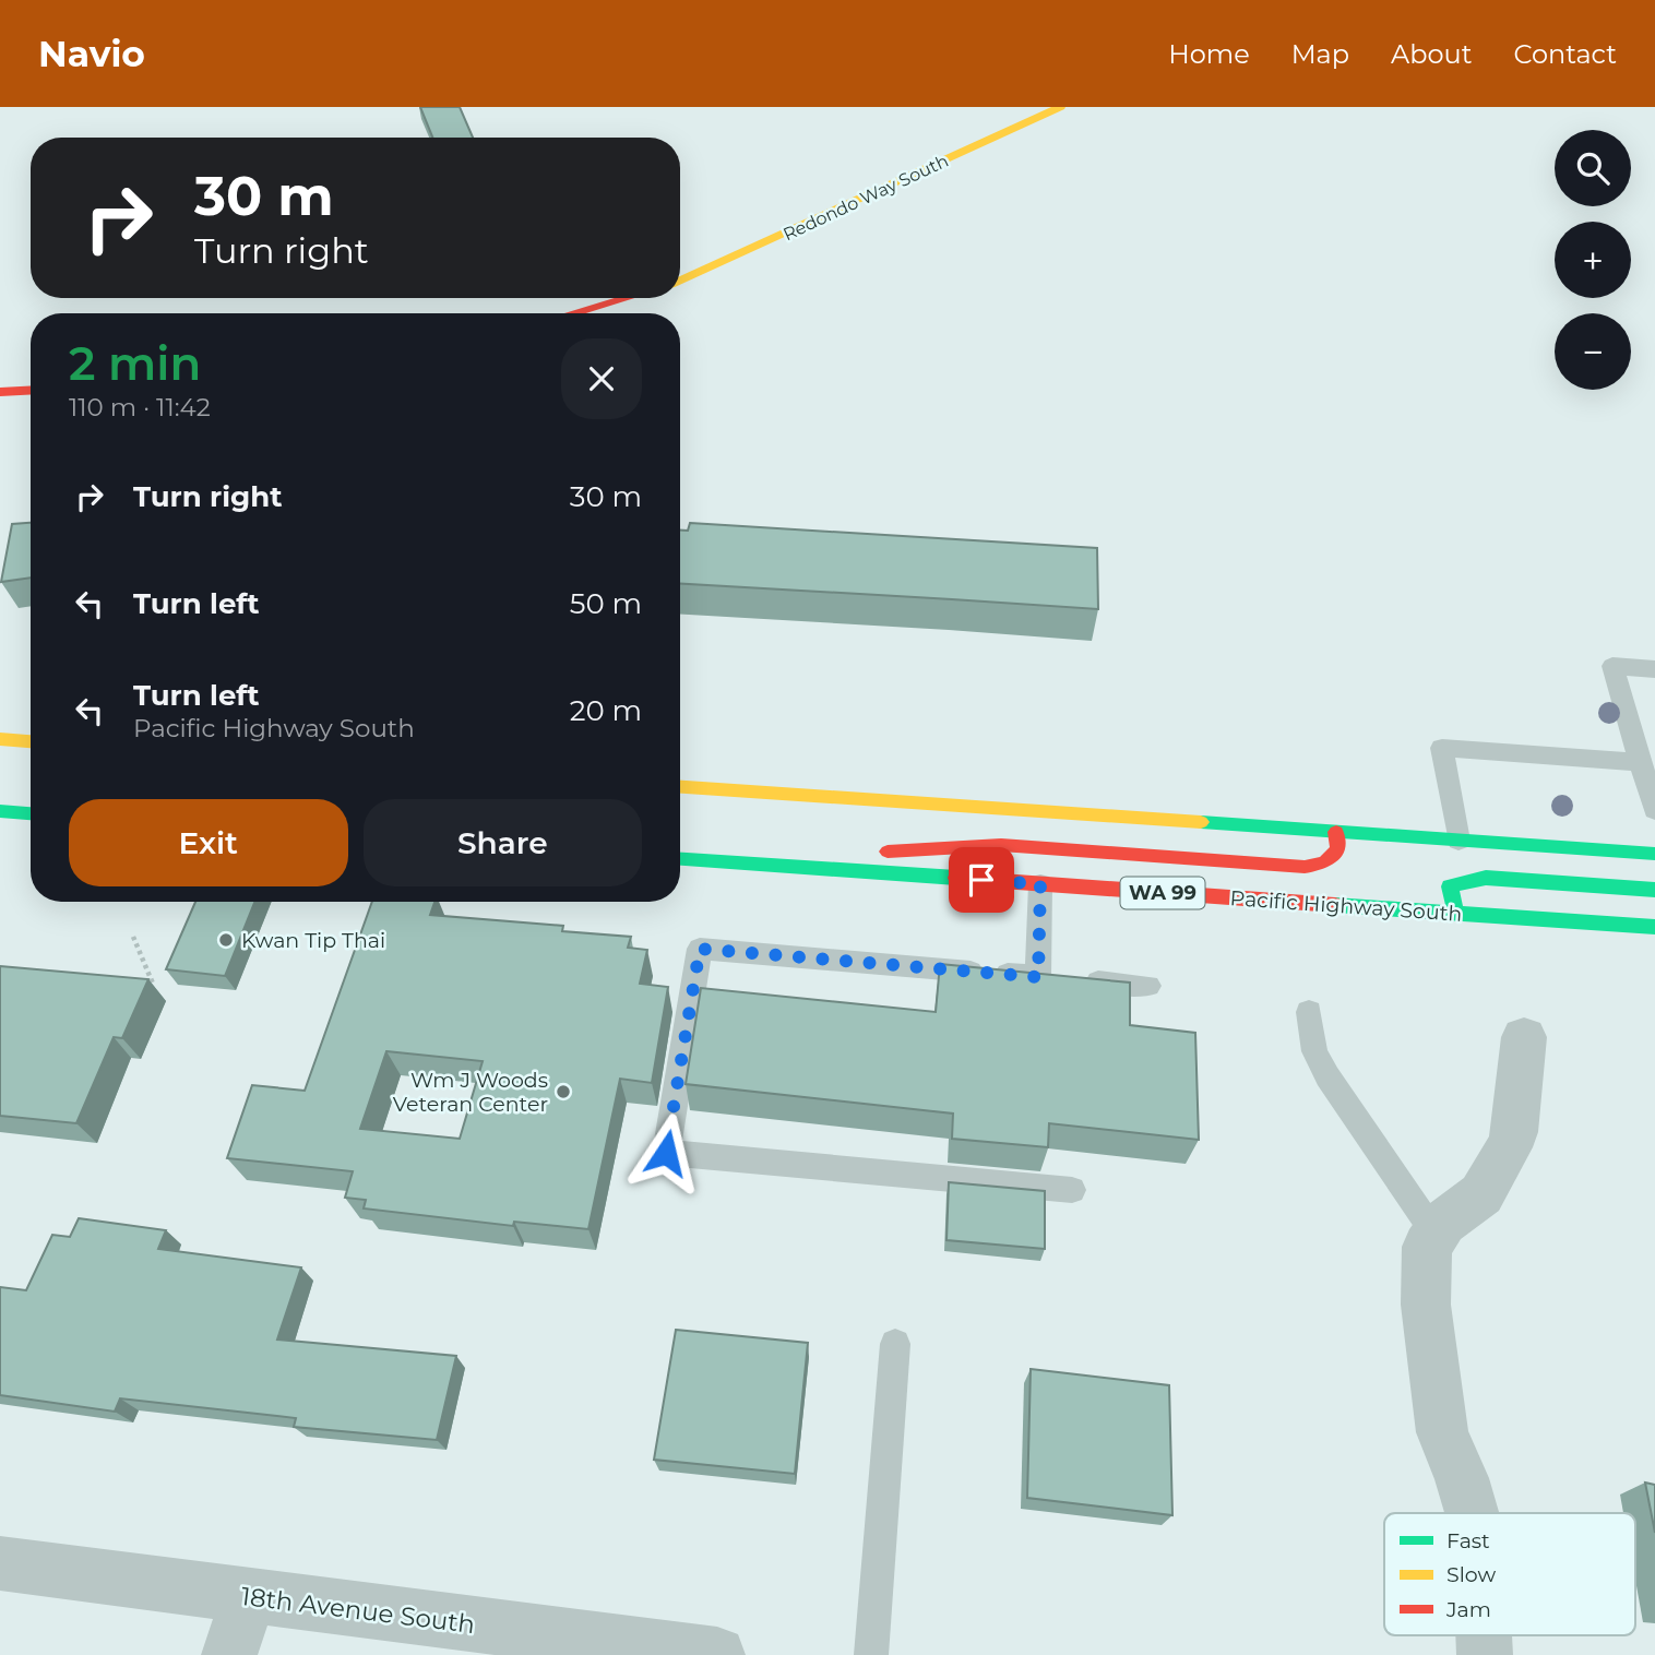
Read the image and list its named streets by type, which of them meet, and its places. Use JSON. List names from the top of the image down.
{
  "streets": {
    "main road": ["Redondo Way South", "WA 99", "Pacific Highway South"],
    "street": ["18th Avenue South"]
  },
  "places": ["Kwan Tip Thai", "Wm J Woods Veteran Center"],
  "legend": ["Fast", "Slow", "Jam"],
  "page": {
    "header": "Navio",
    "nav": [
      "Home",
      "Map",
      "About",
      "Contact"
    ],
    "map_buttons": ["+", "−"],
    "turn": ["30 m", "Turn right"],
    "heading": ["2 min", "110 m · 11:42"],
    "list": [
      {
        "name": "Turn right",
        "value": "30 m"
      },
      {
        "name": "Turn left",
        "value": "50 m"
      },
      {
        "name": "Turn left",
        "note": "Pacific Highway South",
        "value": "20 m"
      }
    ],
    "buttons": ["Exit", "Share"]
  }
}
